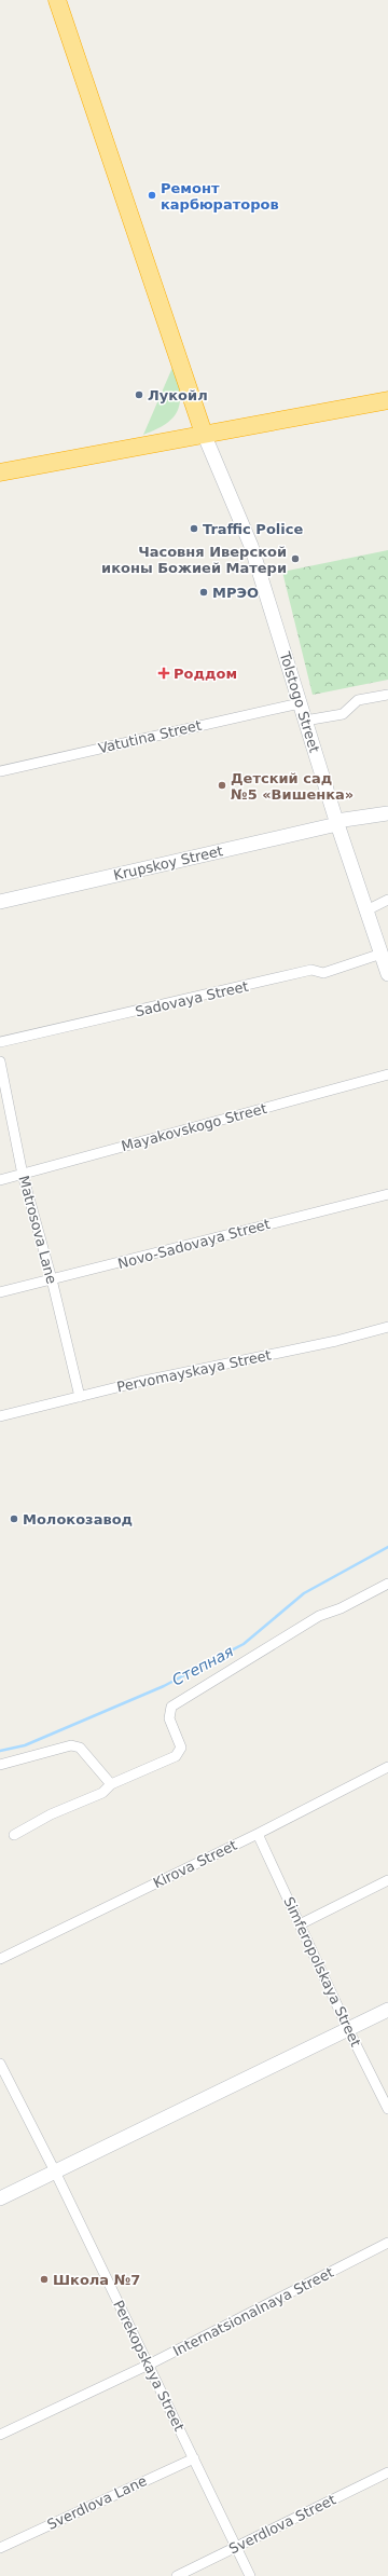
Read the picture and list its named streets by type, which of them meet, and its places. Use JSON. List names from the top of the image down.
{
  "streets": {
    "main road": ["Tolstogo Street", "Krupskoy Street"],
    "street": [
      "Vatutina Street",
      "Sadovaya Street",
      "Mayakovskogo Street",
      "Matrosova Lane",
      "Novo-Sadovaya Street",
      "Pervomayskaya Street",
      "Kirova Street",
      "Simferopolskaya Street",
      "Internatsionalnaya Street",
      "Perekopskaya Street",
      "Sverdlova Lane",
      "Sverdlova Street"
    ]
  },
  "crossings": [
    ["Tolstogo Street", "Vatutina Street"],
    ["Tolstogo Street", "Krupskoy Street"],
    ["Tolstogo Street", "Sadovaya Street"],
    ["Mayakovskogo Street", "Matrosova Lane"],
    ["Matrosova Lane", "Novo-Sadovaya Street"],
    ["Matrosova Lane", "Pervomayskaya Street"],
    ["Kirova Street", "Simferopolskaya Street"],
    ["Internatsionalnaya Street", "Perekopskaya Street"],
    ["Perekopskaya Street", "Sverdlova Lane"],
    ["Perekopskaya Street", "Sverdlova Street"]
  ],
  "water": ["Степная"],
  "places": {
    "other": [
      "Ремонт карбюраторов",
      "Лукойл",
      "Traffic Police",
      "Часовня Иверской иконы Божией Матери",
      "МРЭО",
      "Детский сад №5 «Вишенка»",
      "Молокозавод",
      "Школа №7"
    ],
    "health": ["Роддом"]
  }
}
